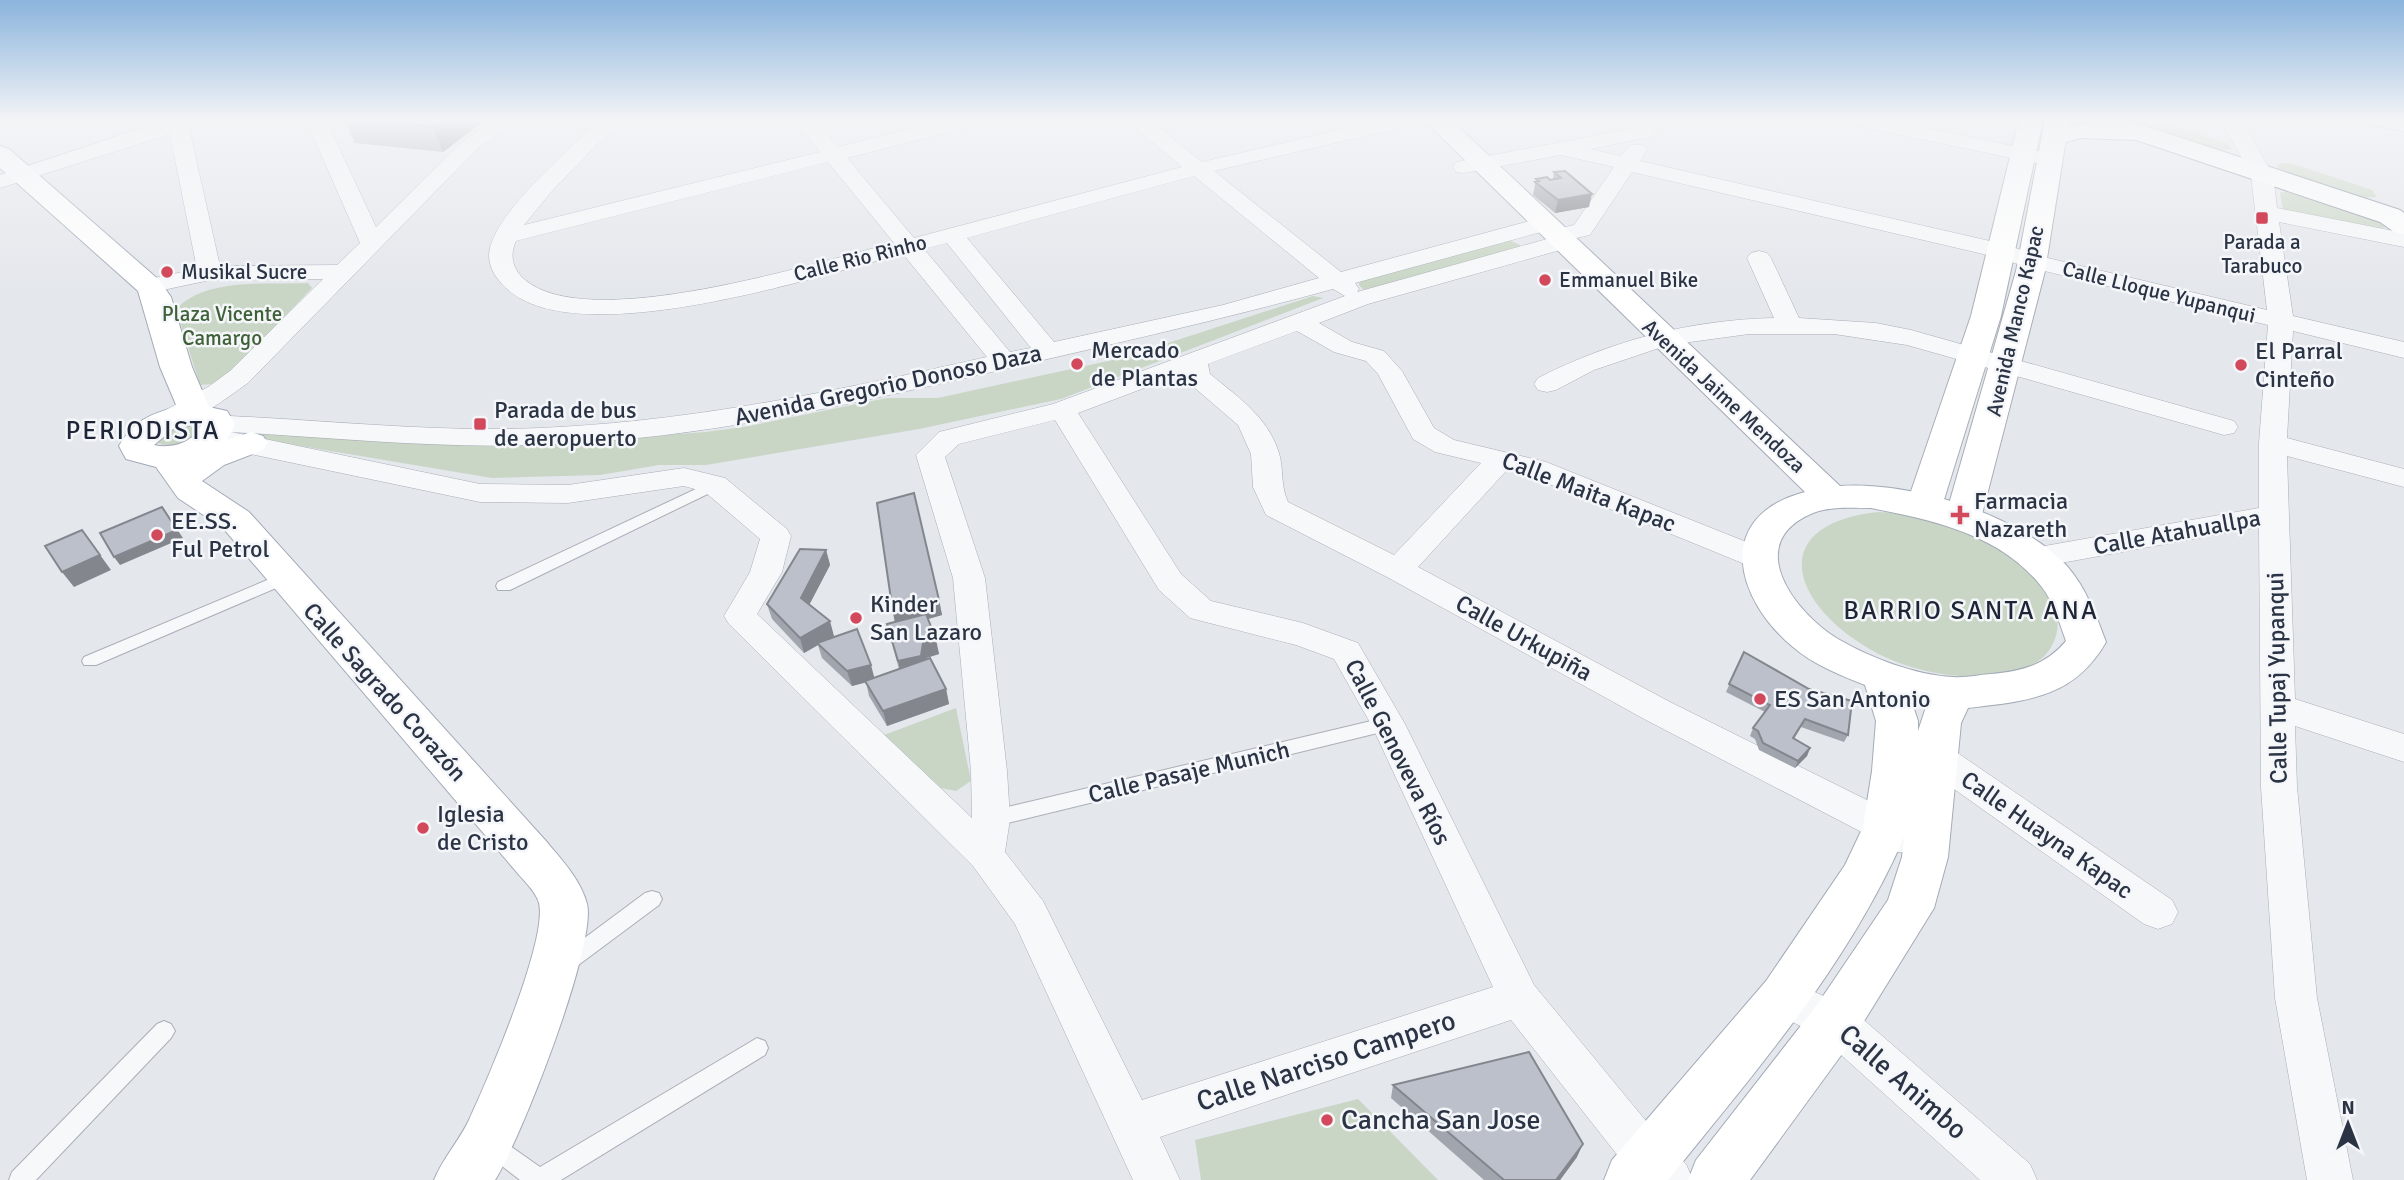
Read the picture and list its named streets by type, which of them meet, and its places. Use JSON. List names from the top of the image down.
{
  "streets": {
    "main road": ["Avenida Manco Kapac", "Avenida Jaime Mendoza", "Calle Sagrado Corazón"],
    "street": [
      "Calle Rio Rinho",
      "Calle Lloque Yupanqui",
      "Avenida Gregorio Donoso Daza",
      "Calle Maita Kapac",
      "Calle Atahuallpa",
      "Calle Urkupiña",
      "Calle Tupaj Yupanqui",
      "Calle Genoveva Ríos",
      "Calle Huayna Kapac",
      "Calle Narciso Campero",
      "Calle Animbo"
    ],
    "lane": ["Calle Pasaje Munich"]
  },
  "crossings": [
    ["Calle Lloque Yupanqui", "Avenida Manco Kapac"],
    ["Calle Lloque Yupanqui", "Calle Tupaj Yupanqui"],
    ["Avenida Gregorio Donoso Daza", "Avenida Jaime Mendoza"],
    ["Avenida Gregorio Donoso Daza", "Calle Sagrado Corazón"],
    ["Calle Atahuallpa", "Calle Tupaj Yupanqui"],
    ["Calle Genoveva Ríos", "Calle Pasaje Munich"],
    ["Calle Genoveva Ríos", "Calle Narciso Campero"]
  ],
  "districts": ["PERIODISTA", "BARRIO SANTA ANA"],
  "parks": ["Plaza Vicente Camargo"],
  "places": {
    "transit": ["Parada a Tarabuco", "Parada de bus de aeropuerto"],
    "other": [
      "Musikal Sucre",
      "Emmanuel Bike",
      "Mercado de Plantas",
      "El Parral Cinteño",
      "EE.SS. Ful Petrol",
      "Kinder San Lazaro",
      "ES San Antonio",
      "Iglesia de Cristo",
      "Cancha San Jose"
    ],
    "health": ["Farmacia Nazareth"]
  },
  "north": "top"
}
